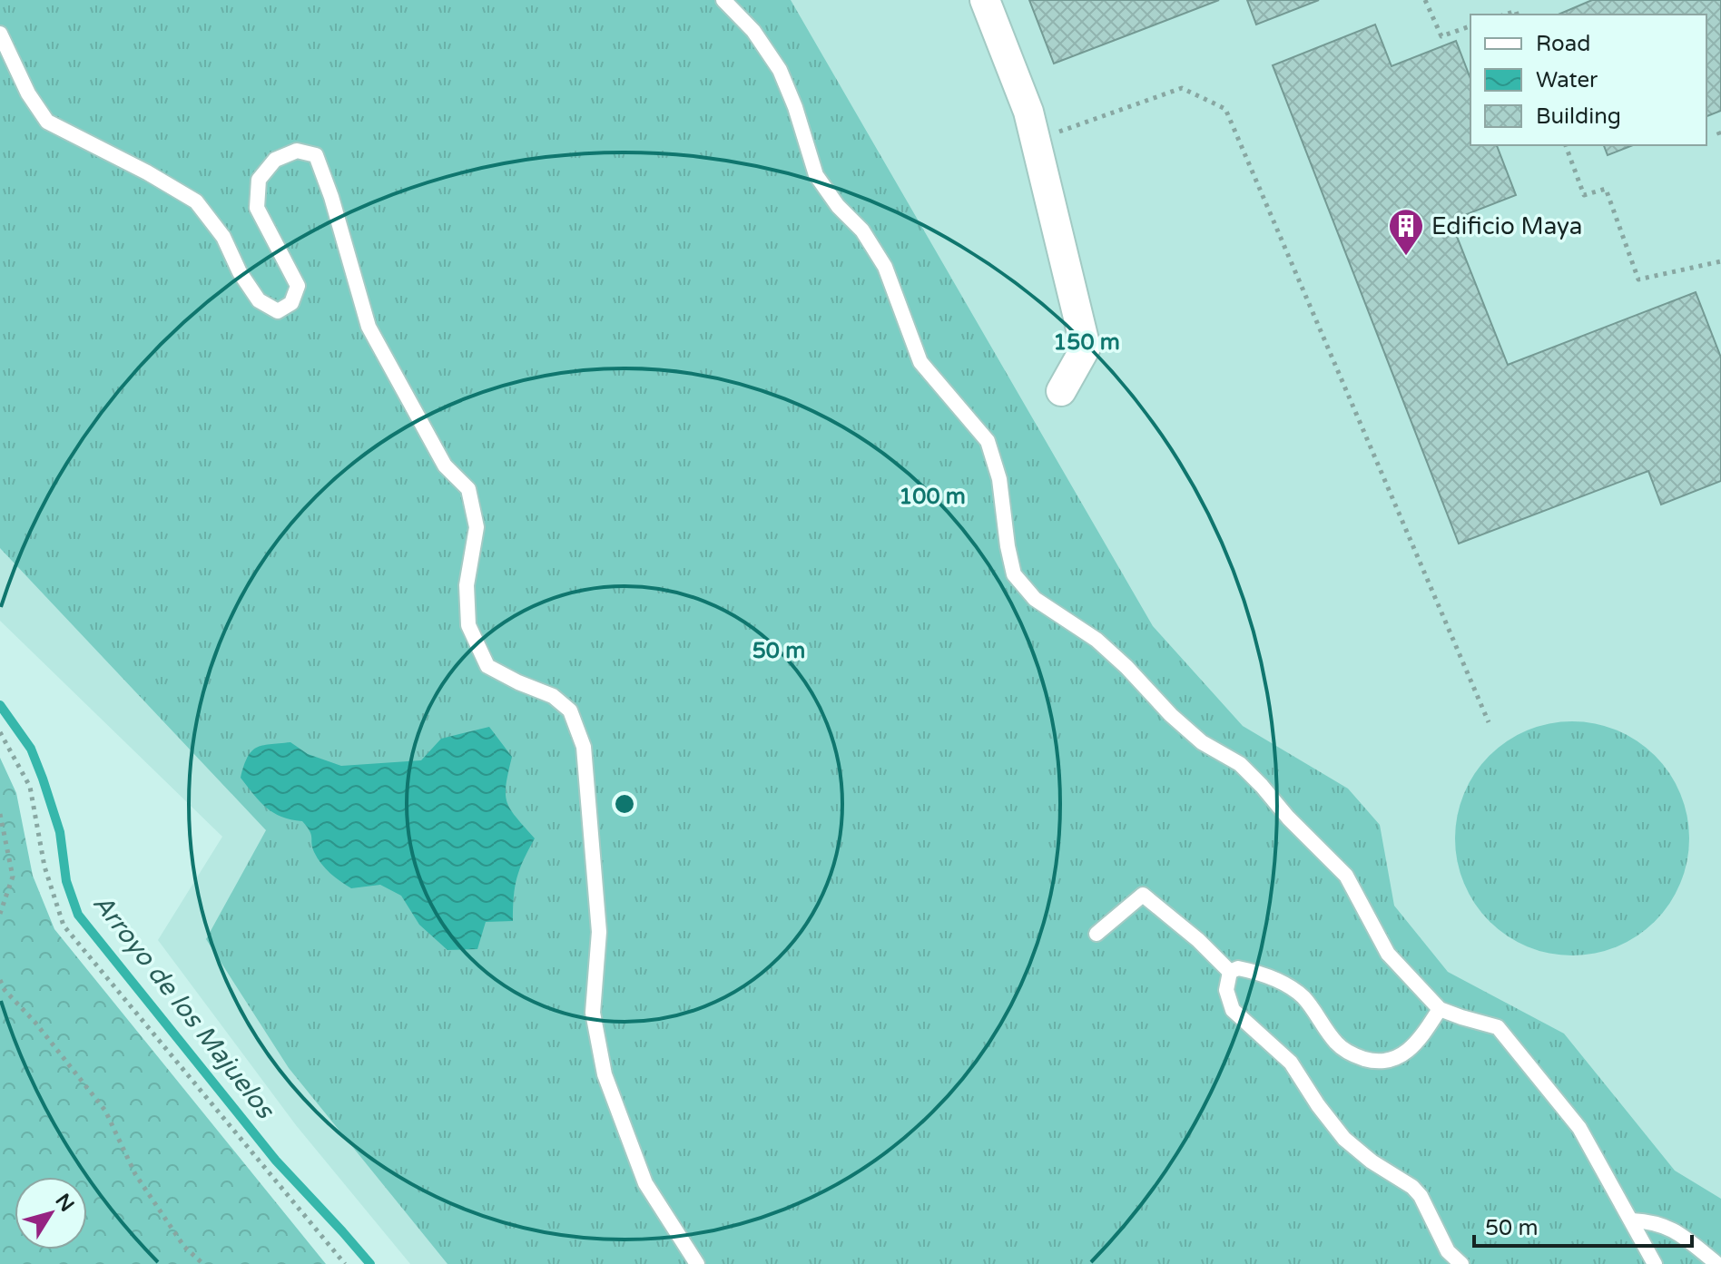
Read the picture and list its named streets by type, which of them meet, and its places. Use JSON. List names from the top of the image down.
{
  "water": ["Arroyo de los Majuelos"],
  "places": {
    "building": ["Edificio Maya"]
  },
  "legend": ["Road", "Water", "Building"],
  "scale_bar": "50 m",
  "north": "top right",
  "rings": ["150 m", "100 m", "50 m"]
}
